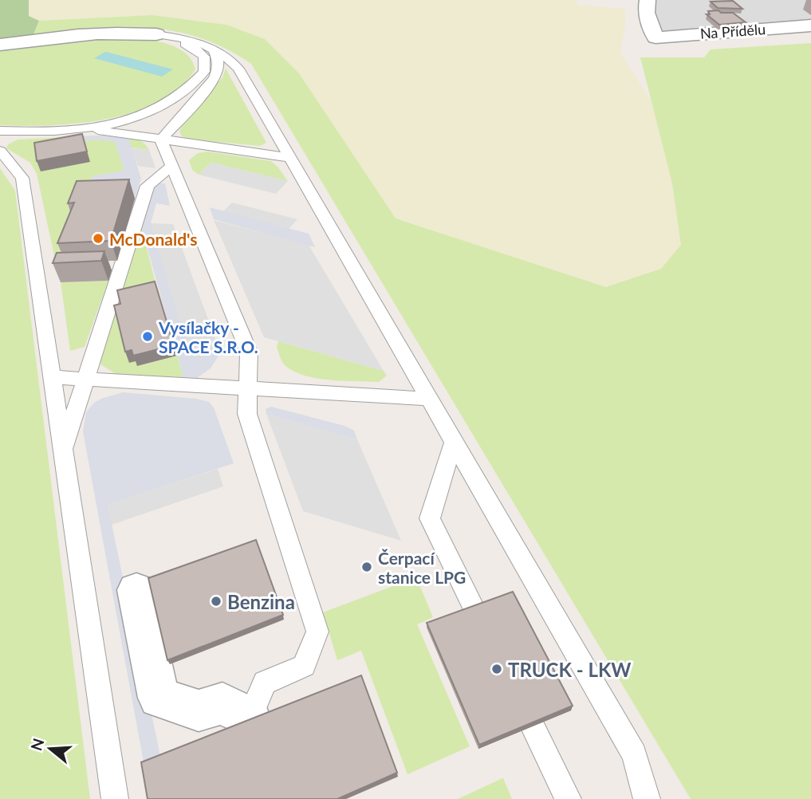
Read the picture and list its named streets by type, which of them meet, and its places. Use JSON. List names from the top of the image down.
{
  "streets": {
    "street": ["Na Přídělu"]
  },
  "places": [
    "McDonald's",
    "Vysílačky - SPACE S.R.O.",
    "Čerpací stanice LPG",
    "Benzina",
    "TRUCK - LKW"
  ],
  "north": "left"
}
